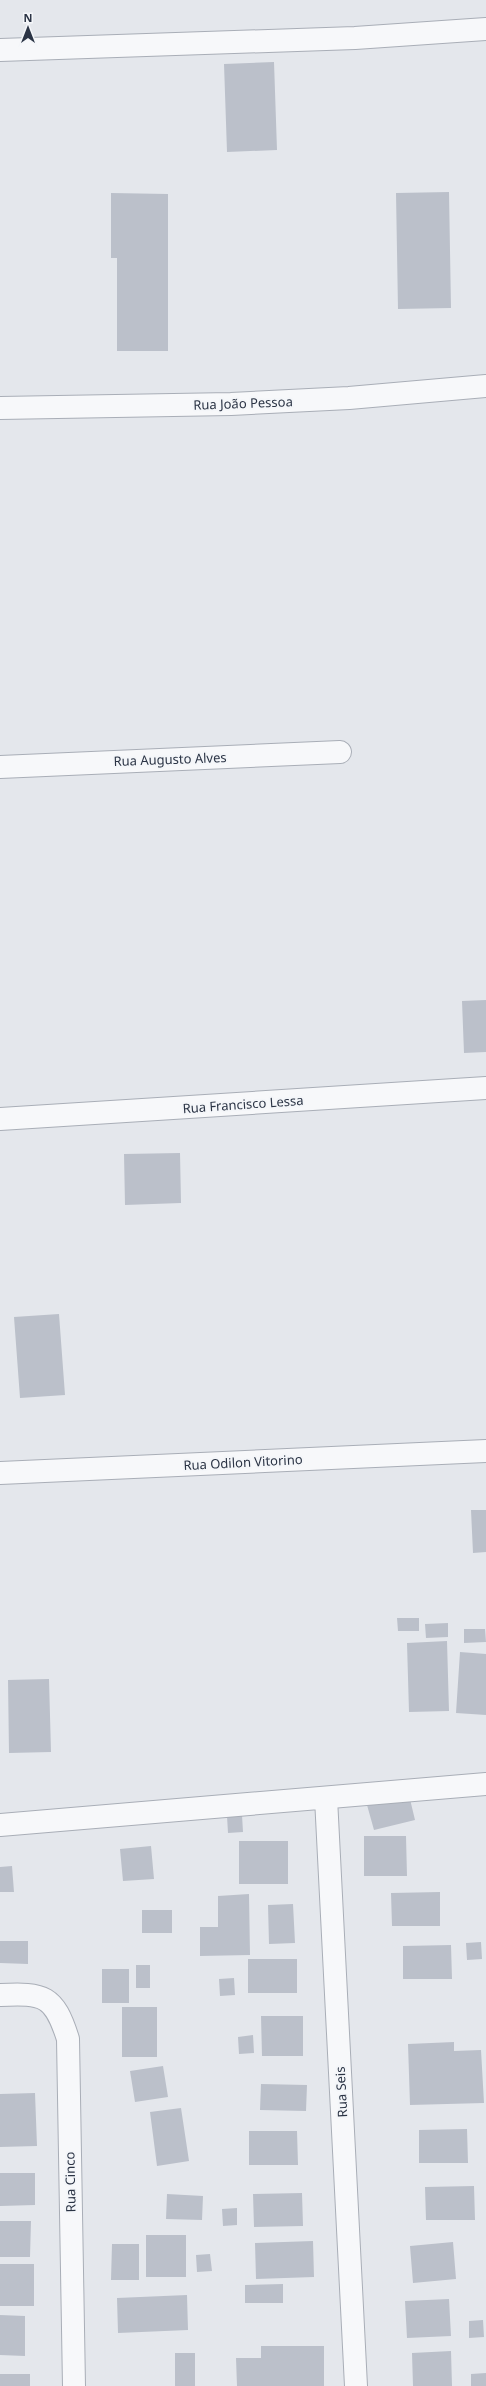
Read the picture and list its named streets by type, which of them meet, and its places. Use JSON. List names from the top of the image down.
{
  "streets": {
    "street": [
      "Rua João Pessoa",
      "Rua Augusto Alves",
      "Rua Francisco Lessa",
      "Rua Odilon Vitorino",
      "Rua Seis",
      "Rua Cinco"
    ]
  },
  "north": "top"
}
